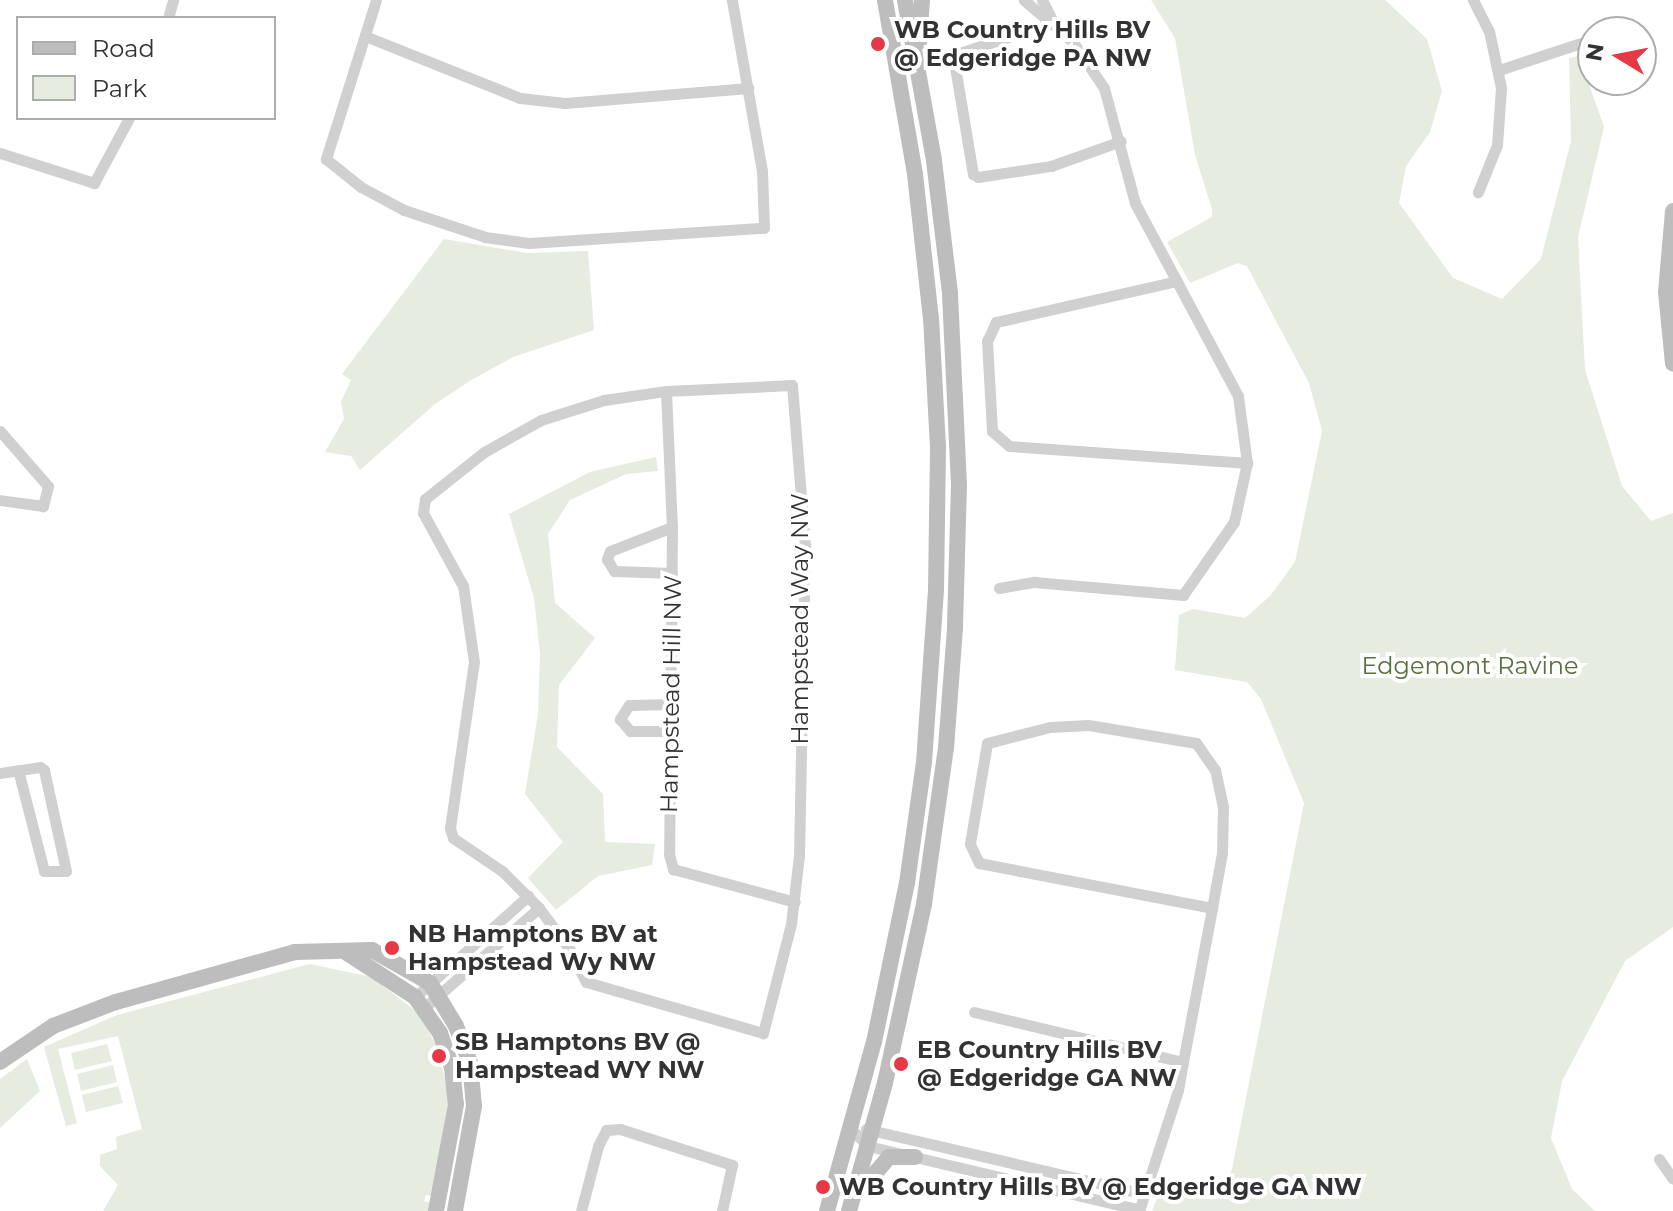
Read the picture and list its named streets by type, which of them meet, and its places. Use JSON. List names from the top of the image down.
{
  "streets": {
    "street": ["Hampstead Way NW", "Hampstead Hill NW"]
  },
  "crossings": [
    ["Hampstead Way NW", "Hampstead Hill NW"]
  ],
  "parks": ["Edgemont Ravine"],
  "places": [
    "WB Country Hills BV @ Edgeridge PA NW",
    "NB Hamptons BV at Hampstead Wy NW",
    "SB Hamptons BV @ Hampstead WY NW",
    "EB Country Hills BV @ Edgeridge GA NW",
    "WB Country Hills BV @ Edgeridge GA NW"
  ],
  "legend": ["Road", "Park"],
  "north": "left"
}
